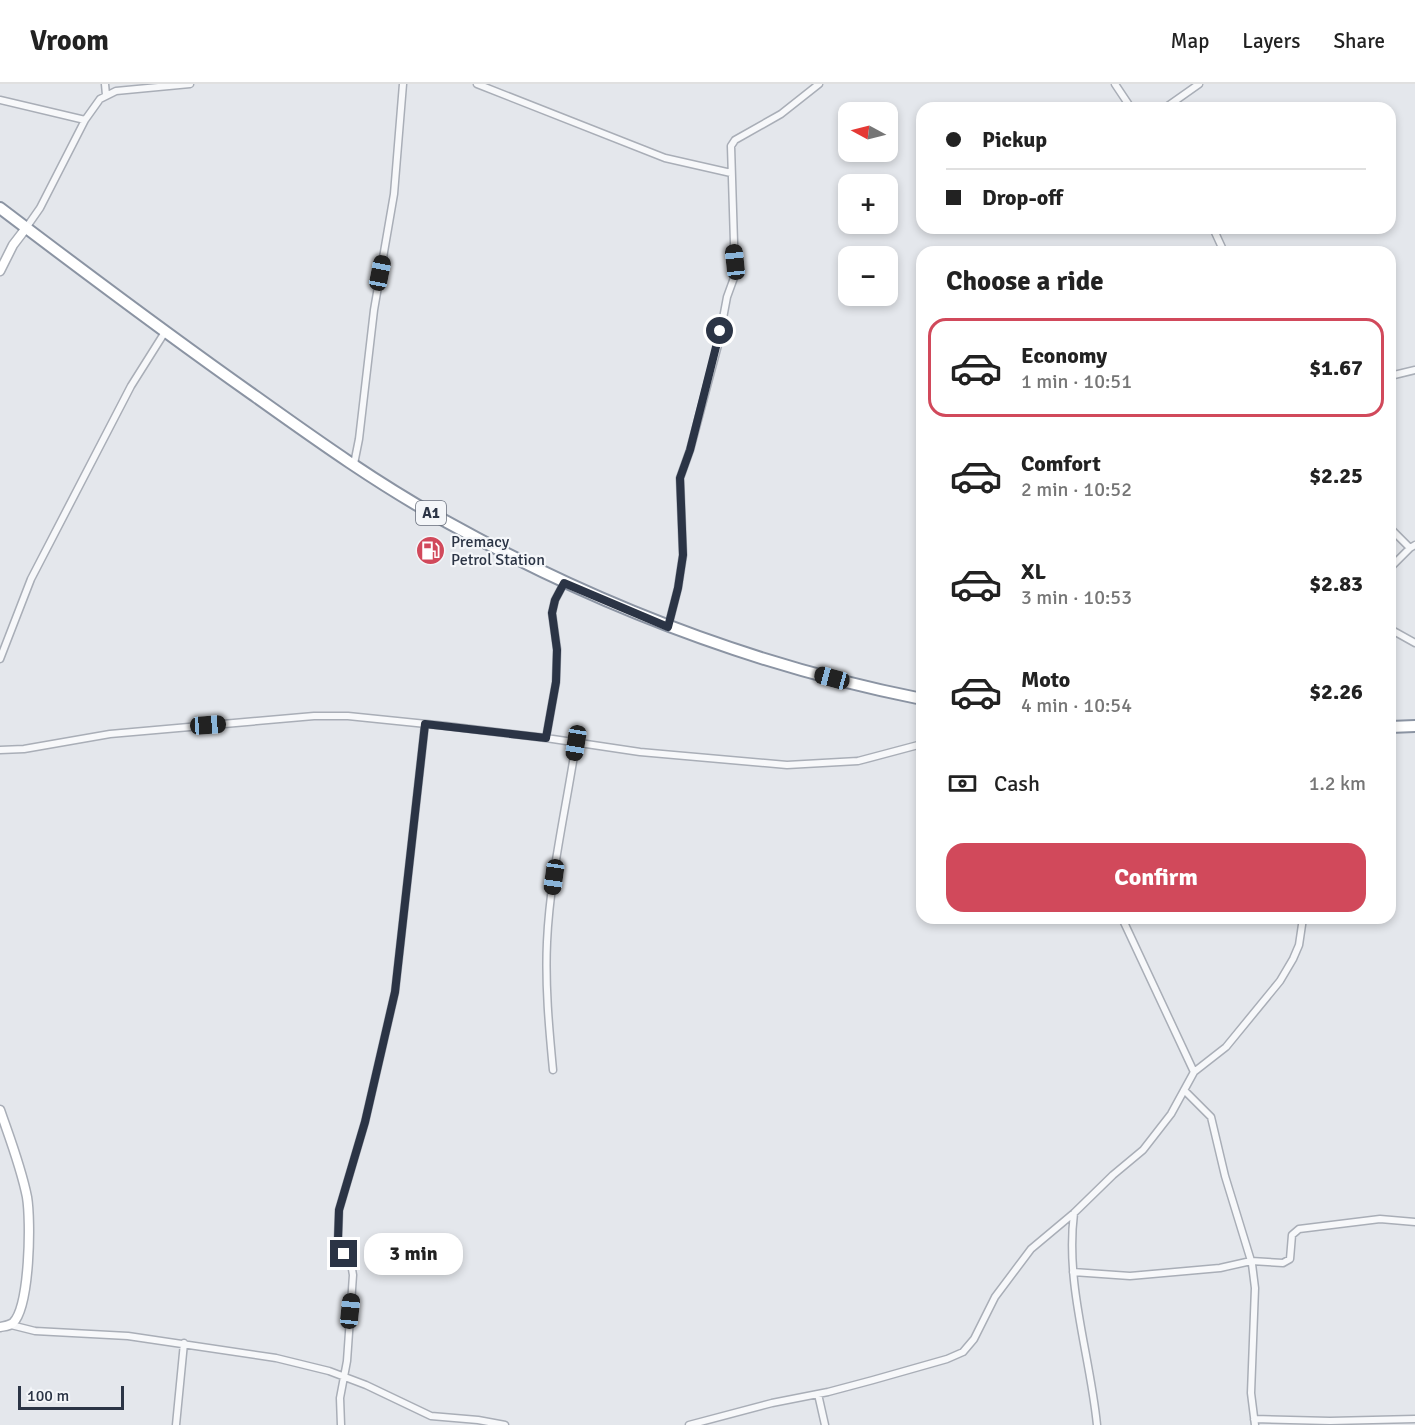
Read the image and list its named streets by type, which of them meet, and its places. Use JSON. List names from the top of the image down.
{
  "streets": {
    "highway": ["A1"]
  },
  "places": {
    "fuel station": ["Premacy Petrol Station"]
  },
  "scale_bar": "100 m",
  "north": "left",
  "page": {
    "header": "Vroom",
    "nav": ["Map", "Layers", "Share"],
    "map_buttons": ["+", "−"],
    "banner": ["Pickup", "Drop-off"],
    "heading": "Choose a ride",
    "list": [
      {
        "name": "Economy",
        "note": "1 min · 10:51",
        "value": "$1.67"
      },
      {
        "name": "Comfort",
        "note": "2 min · 10:52",
        "value": "$2.25"
      },
      {
        "name": "XL",
        "note": "3 min · 10:53",
        "value": "$2.83"
      },
      {
        "name": "Moto",
        "note": "4 min · 10:54",
        "value": "$2.26"
      }
    ],
    "pay": ["Cash", "1.2 km"],
    "buttons": "Confirm",
    "bubble": "3 min",
    "scale": "100 m"
  }
}
